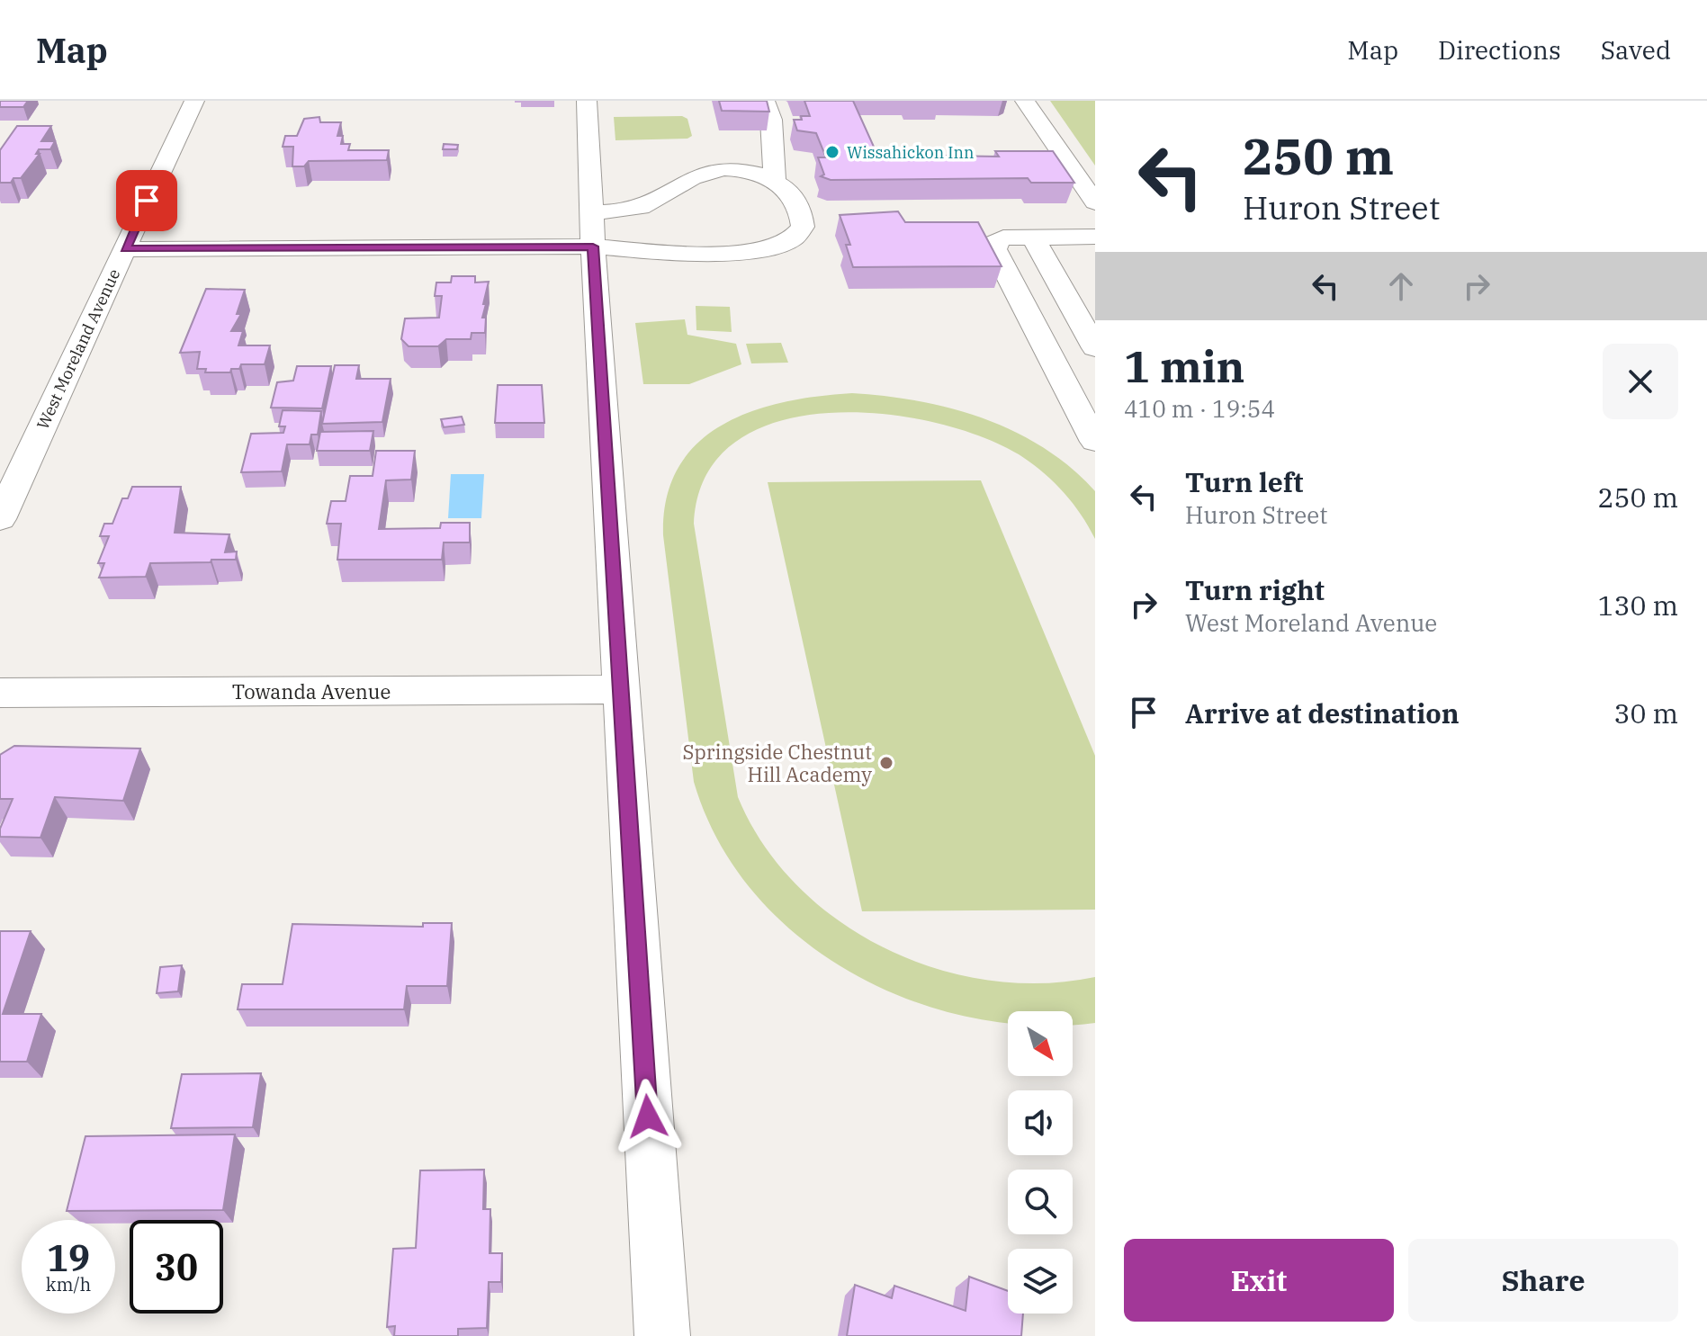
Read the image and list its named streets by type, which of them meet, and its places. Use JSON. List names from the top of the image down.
{
  "streets": {
    "street": ["West Moreland Avenue", "Towanda Avenue"]
  },
  "places": ["Wissahickon Inn", "Springside Chestnut Hill Academy"],
  "north": "bottom right",
  "page": {
    "header": "Map",
    "nav": ["Map", "Directions", "Saved"],
    "turn": ["250 m", "Huron Street"],
    "heading": ["1 min", "410 m · 19:54"],
    "list": [
      {
        "name": "Turn left",
        "note": "Huron Street",
        "value": "250 m"
      },
      {
        "name": "Turn right",
        "note": "West Moreland Avenue",
        "value": "130 m"
      },
      {
        "name": "Arrive at destination",
        "value": "30 m"
      }
    ],
    "speed": "19 km/h",
    "limit": "30",
    "buttons": ["Exit", "Share"]
  }
}
